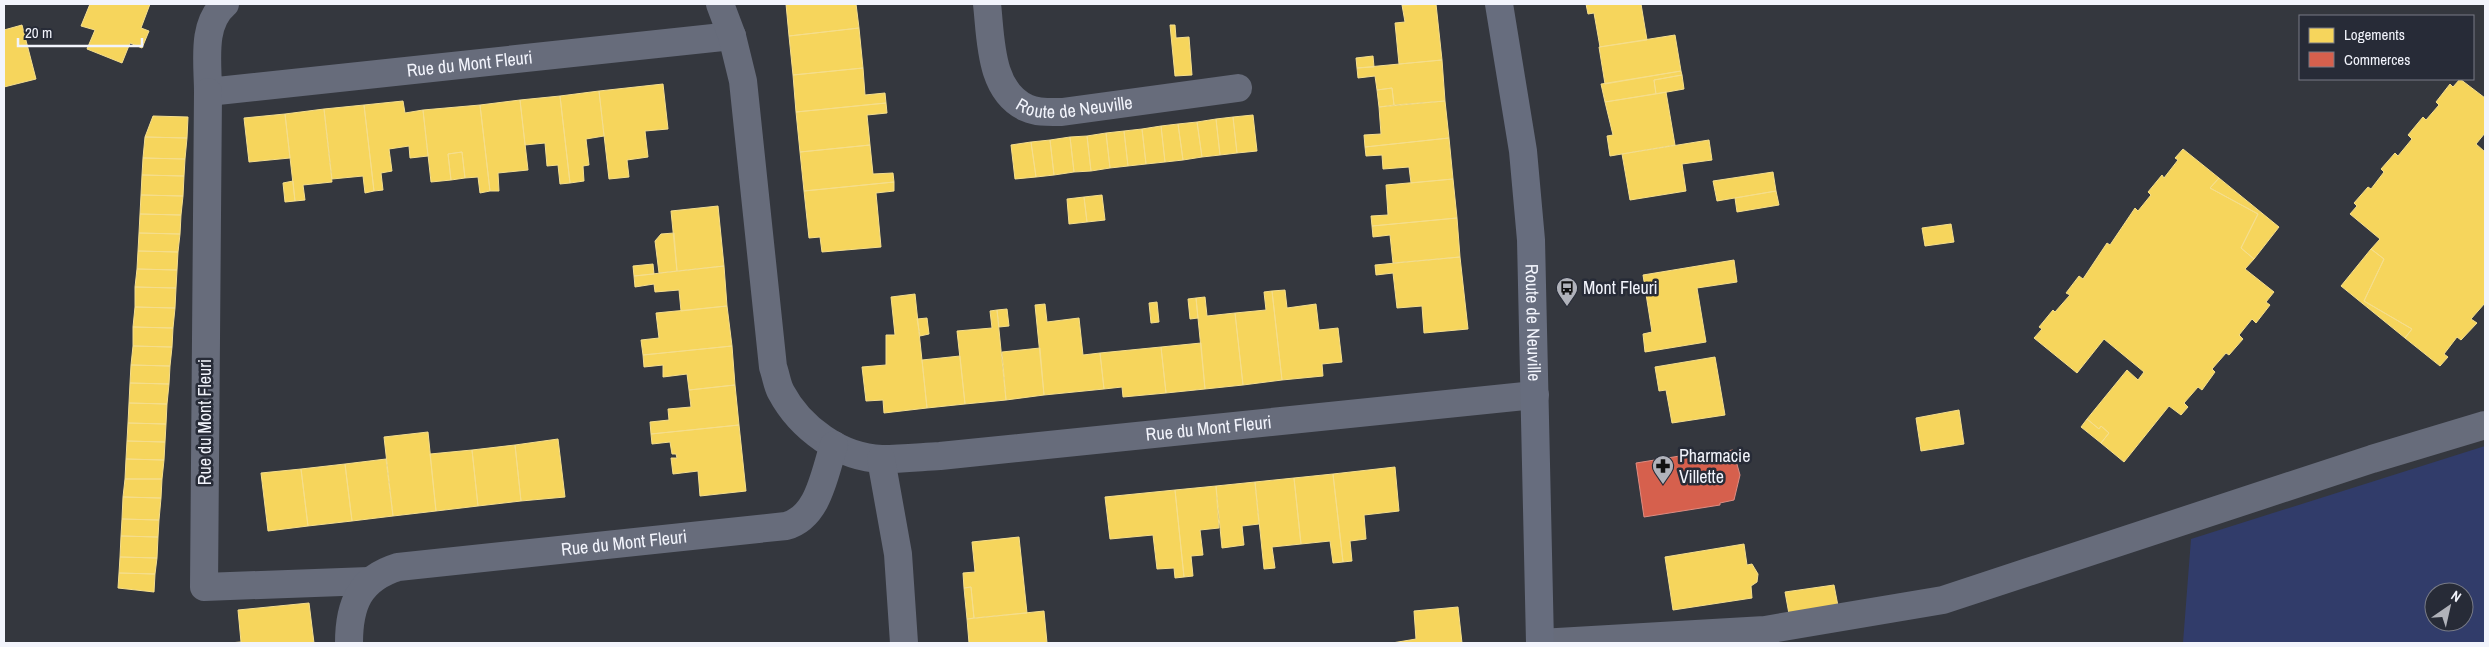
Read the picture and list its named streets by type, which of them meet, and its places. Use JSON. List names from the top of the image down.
{
  "streets": {
    "main road": ["Route de Neuville"],
    "street": ["Rue du Mont Fleuri"]
  },
  "crossings": [
    ["Rue du Mont Fleuri", "Route de Neuville"]
  ],
  "places": {
    "bus stop": ["Mont Fleuri"],
    "pharmacy": ["Pharmacie Villette"]
  },
  "legend": ["Logements", "Commerces"],
  "scale_bar": "20 m",
  "north": "top right"
}
